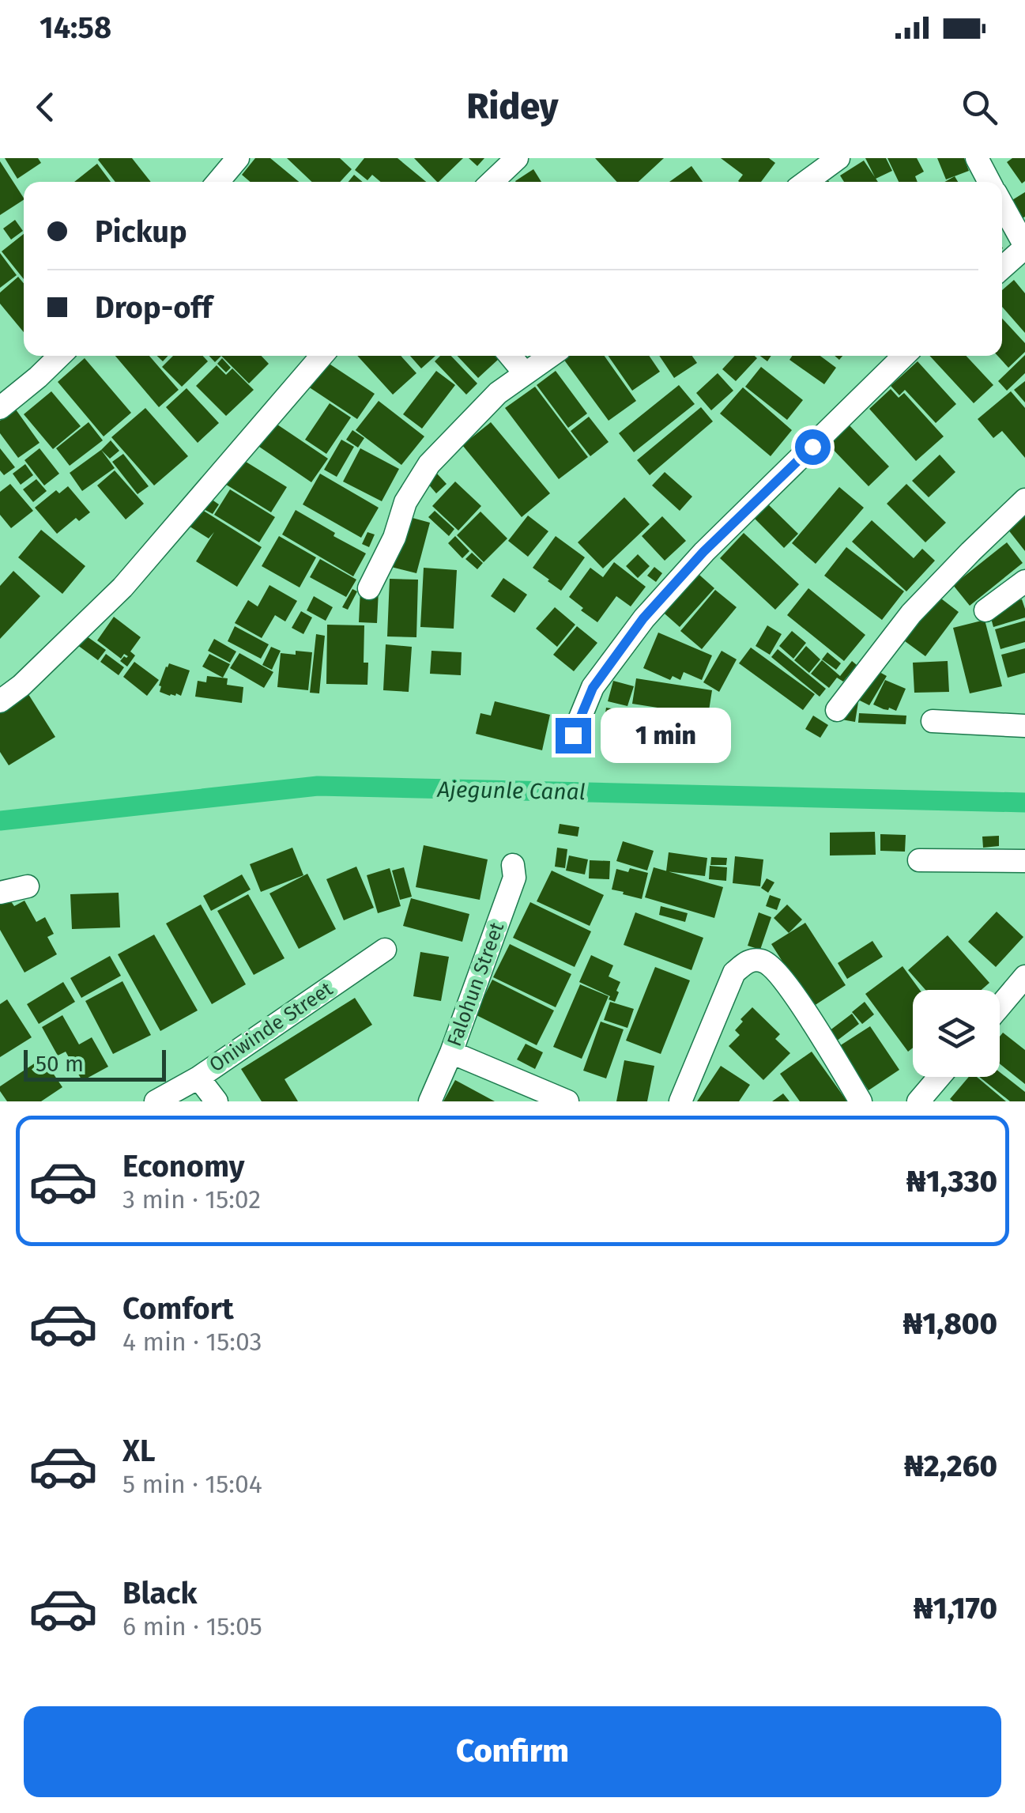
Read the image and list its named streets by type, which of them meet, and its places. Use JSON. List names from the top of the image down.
{
  "streets": {
    "street": ["Falohun Street", "Oniwinde Street"]
  },
  "water": ["Ajegunle Canal"],
  "scale_bar": "50 m",
  "page": {
    "status": "14:58",
    "header": "Ridey",
    "banner": ["Pickup", "Drop-off"],
    "bubble": "1 min",
    "scale": "50 m",
    "list": [
      {
        "name": "Economy",
        "note": "3 min · 15:02",
        "value": "₦1,330"
      },
      {
        "name": "Comfort",
        "note": "4 min · 15:03",
        "value": "₦1,800"
      },
      {
        "name": "XL",
        "note": "5 min · 15:04",
        "value": "₦2,260"
      },
      {
        "name": "Black",
        "note": "6 min · 15:05",
        "value": "₦1,170"
      }
    ],
    "buttons": "Confirm"
  }
}
